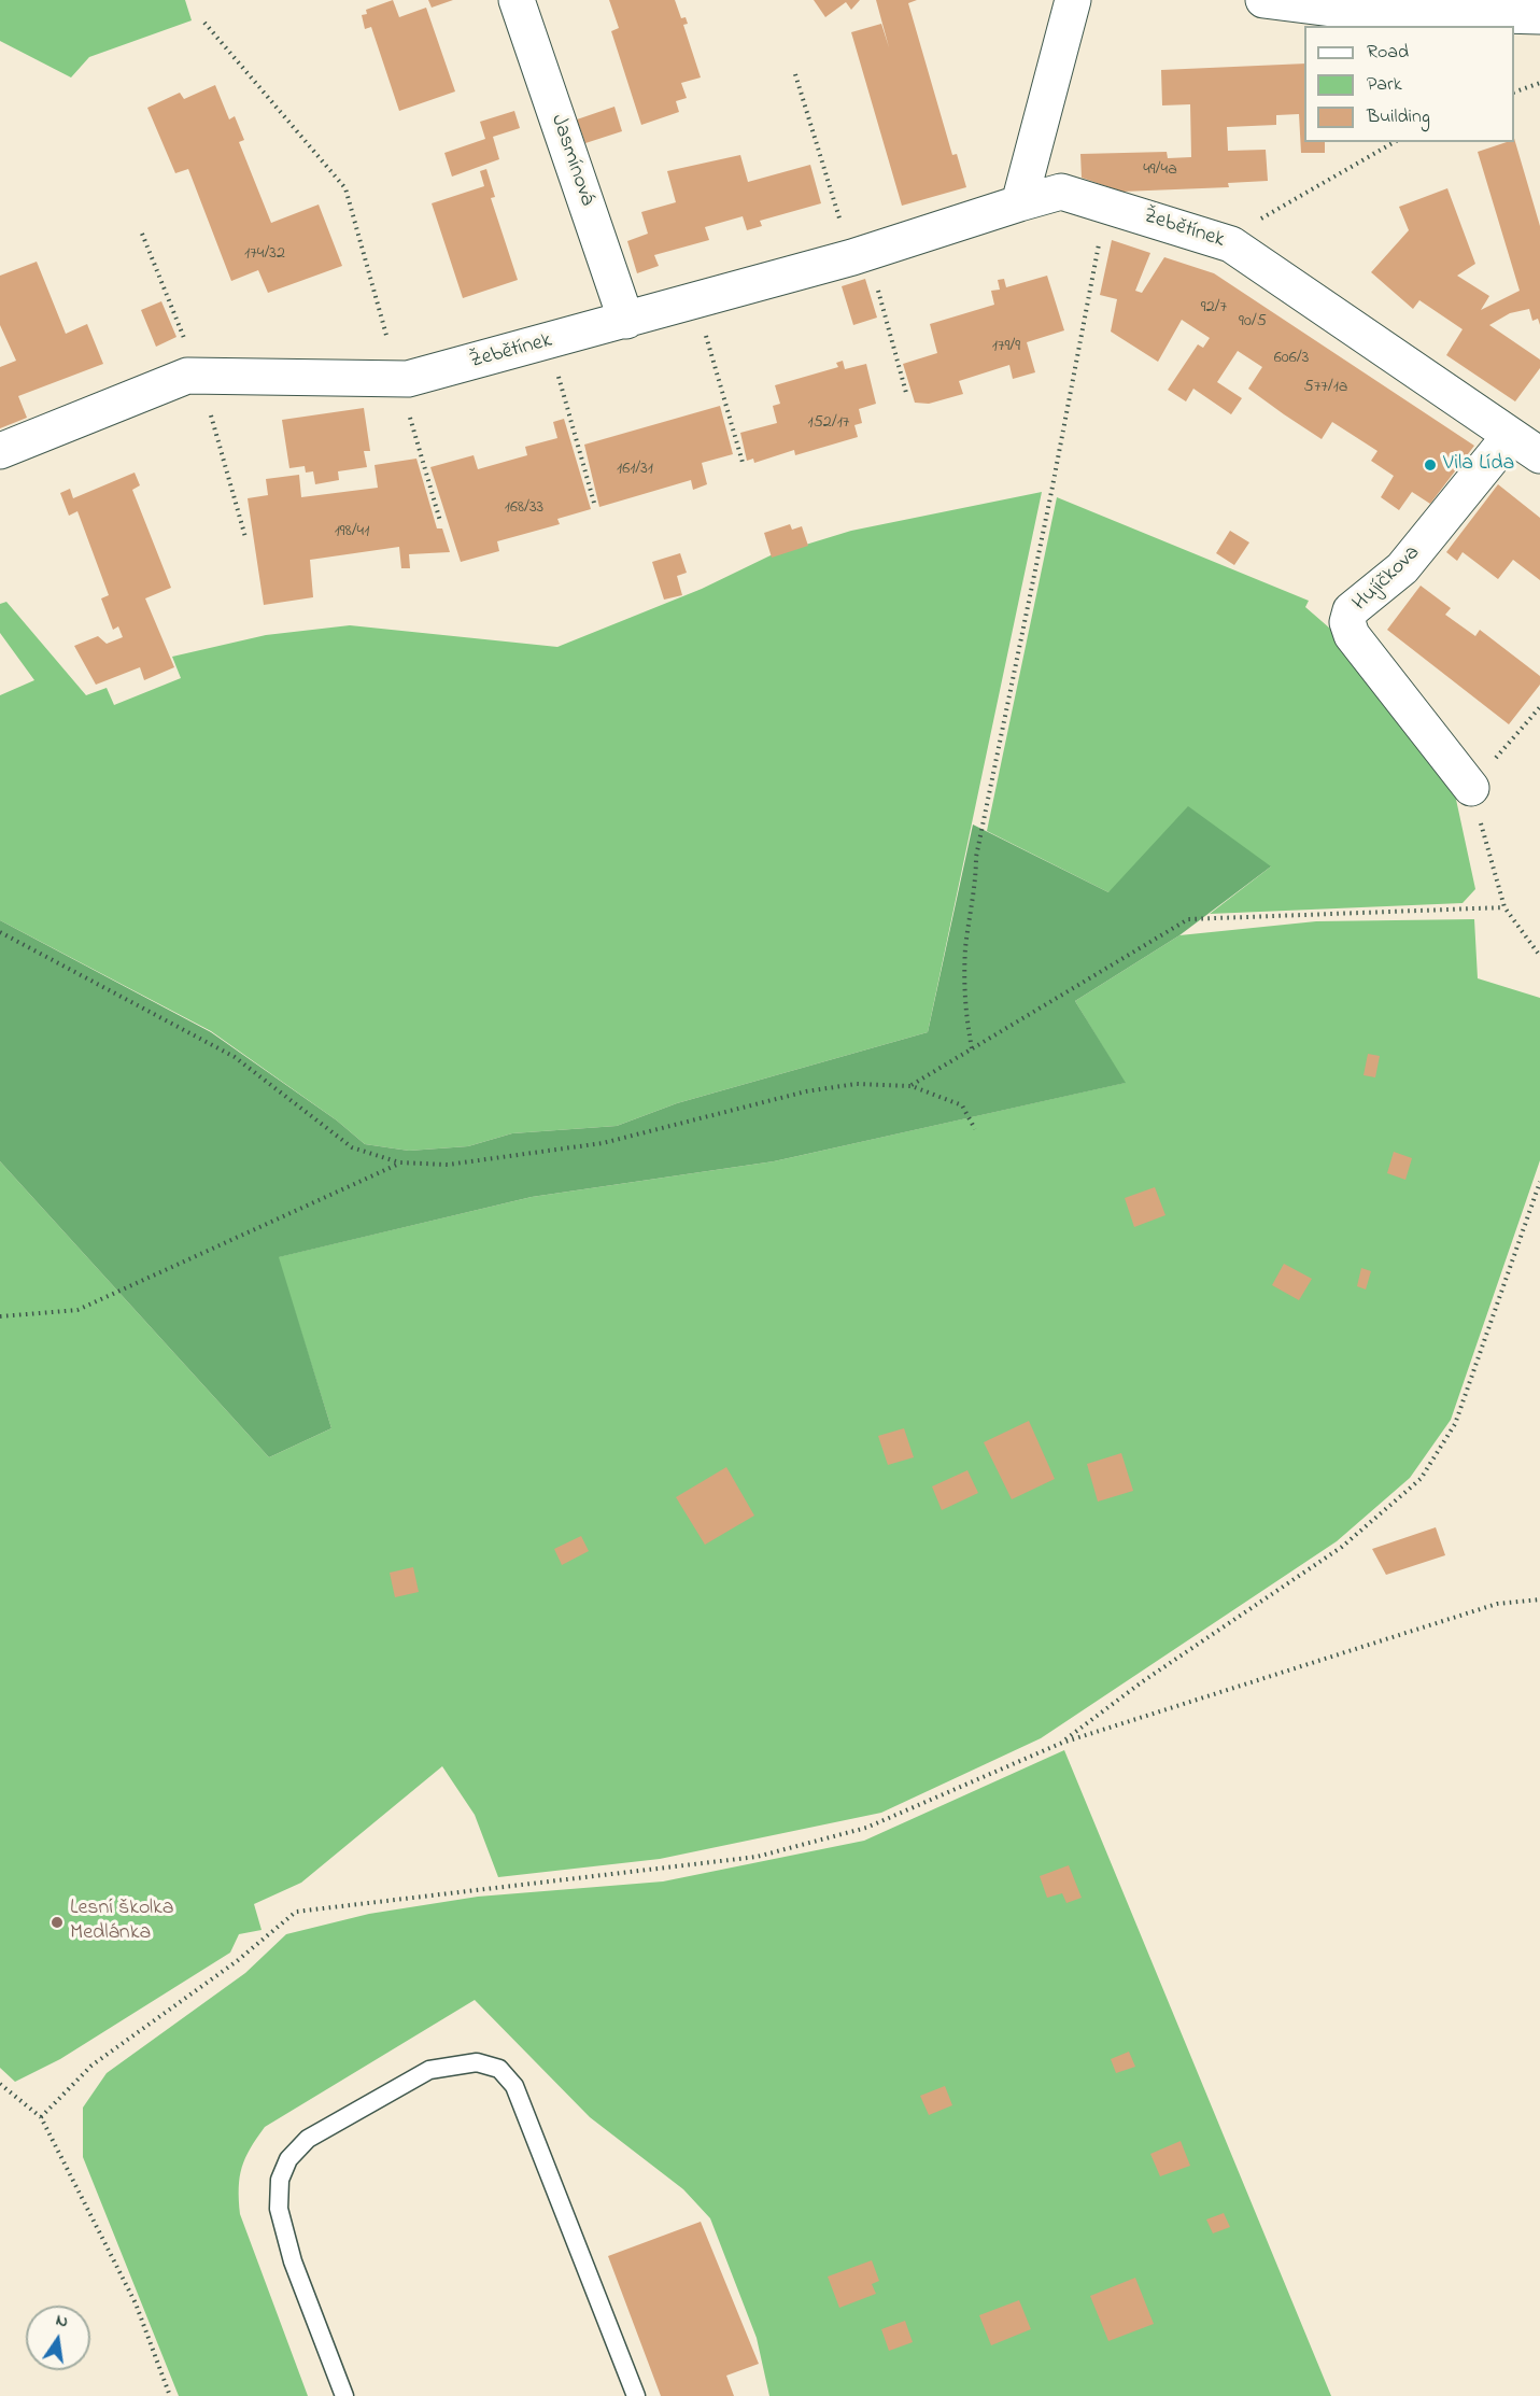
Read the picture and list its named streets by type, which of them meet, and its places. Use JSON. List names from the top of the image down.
{
  "streets": {
    "street": ["Jasmínová", "Žebětínek", "Hujíčkova"]
  },
  "crossings": [
    ["Jasmínová", "Žebětínek"],
    ["Žebětínek", "Hujíčkova"]
  ],
  "places": ["Vila Lída", "Lesní školka Medlánka"],
  "house_numbers": [
    "49/4a",
    "174/32",
    "92/7",
    "90/5",
    "179/9",
    "606/3",
    "577/1a",
    "152/17",
    "161/31",
    "168/33",
    "198/41"
  ],
  "legend": ["Road", "Park", "Building"],
  "north": "top"
}
